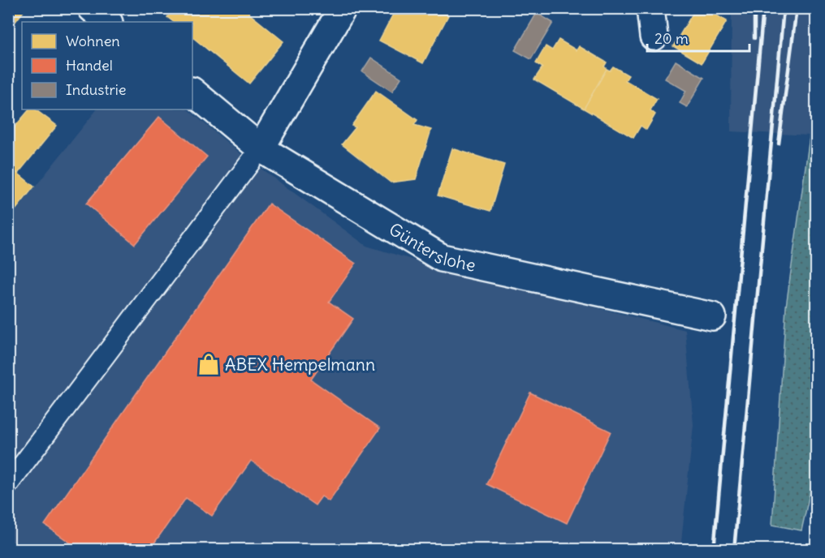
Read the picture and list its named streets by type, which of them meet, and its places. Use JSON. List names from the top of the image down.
{
  "streets": {
    "street": ["Günterslohe"]
  },
  "places": {
    "shop": ["ABEX Hempelmann"]
  },
  "legend": ["Wohnen", "Handel", "Industrie"],
  "scale_bar": "20 m"
}
